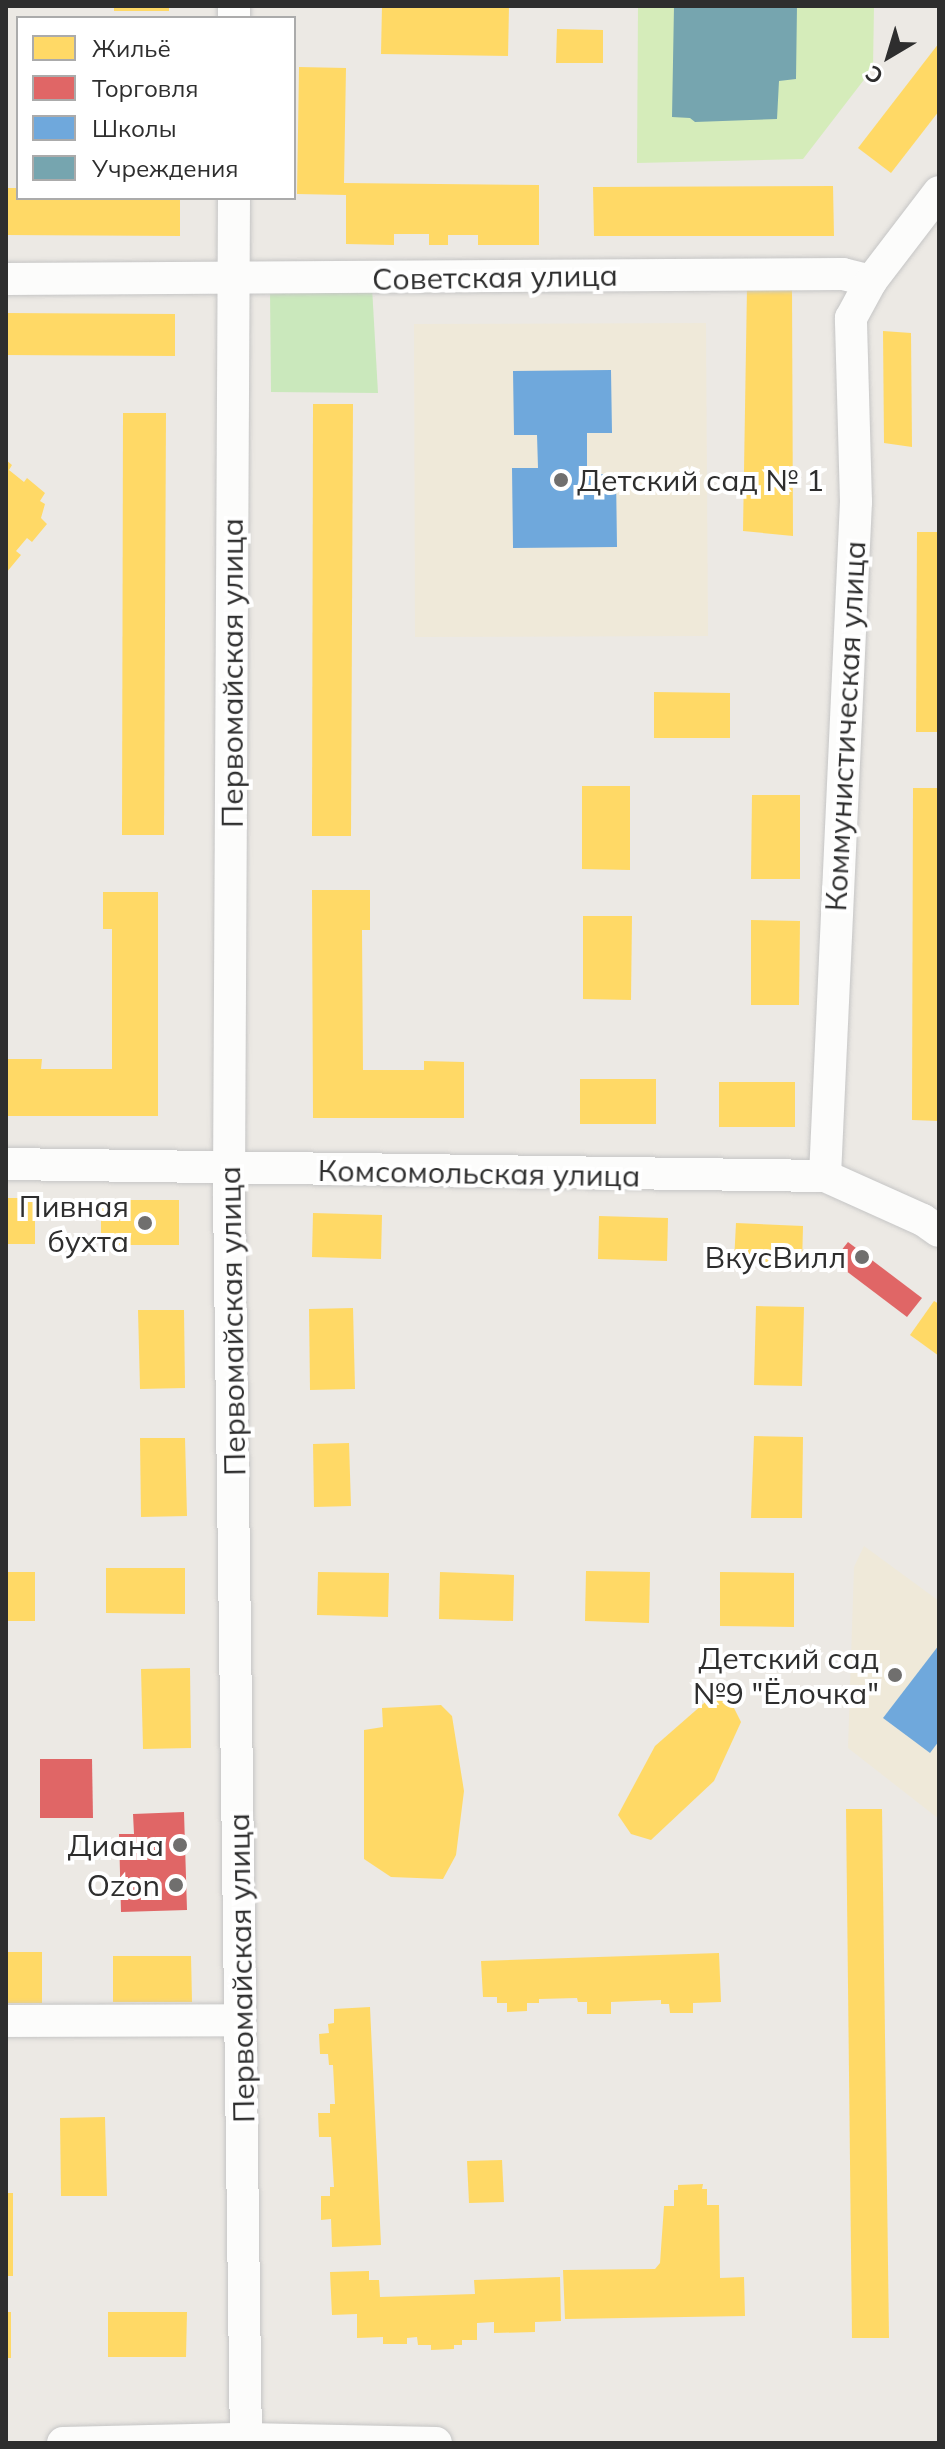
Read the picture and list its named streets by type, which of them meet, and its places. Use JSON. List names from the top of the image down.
{
  "streets": {
    "street": [
      "Советская улица",
      "Первомайская улица",
      "Коммунистическая улица",
      "Комсомольская улица"
    ]
  },
  "crossings": [
    ["Советская улица", "Первомайская улица"],
    ["Советская улица", "Коммунистическая улица"],
    ["Первомайская улица", "Комсомольская улица"],
    ["Коммунистическая улица", "Комсомольская улица"]
  ],
  "places": [
    "Детский сад № 1",
    "Пивная бухта",
    "ВкусВилл",
    "Детский сад №9 \"Ёлочка\"",
    "Диана",
    "Ozon"
  ],
  "legend": [
    "Жильё",
    "Торговля",
    "Школы",
    "Учреждения"
  ],
  "north": "bottom left"
}
